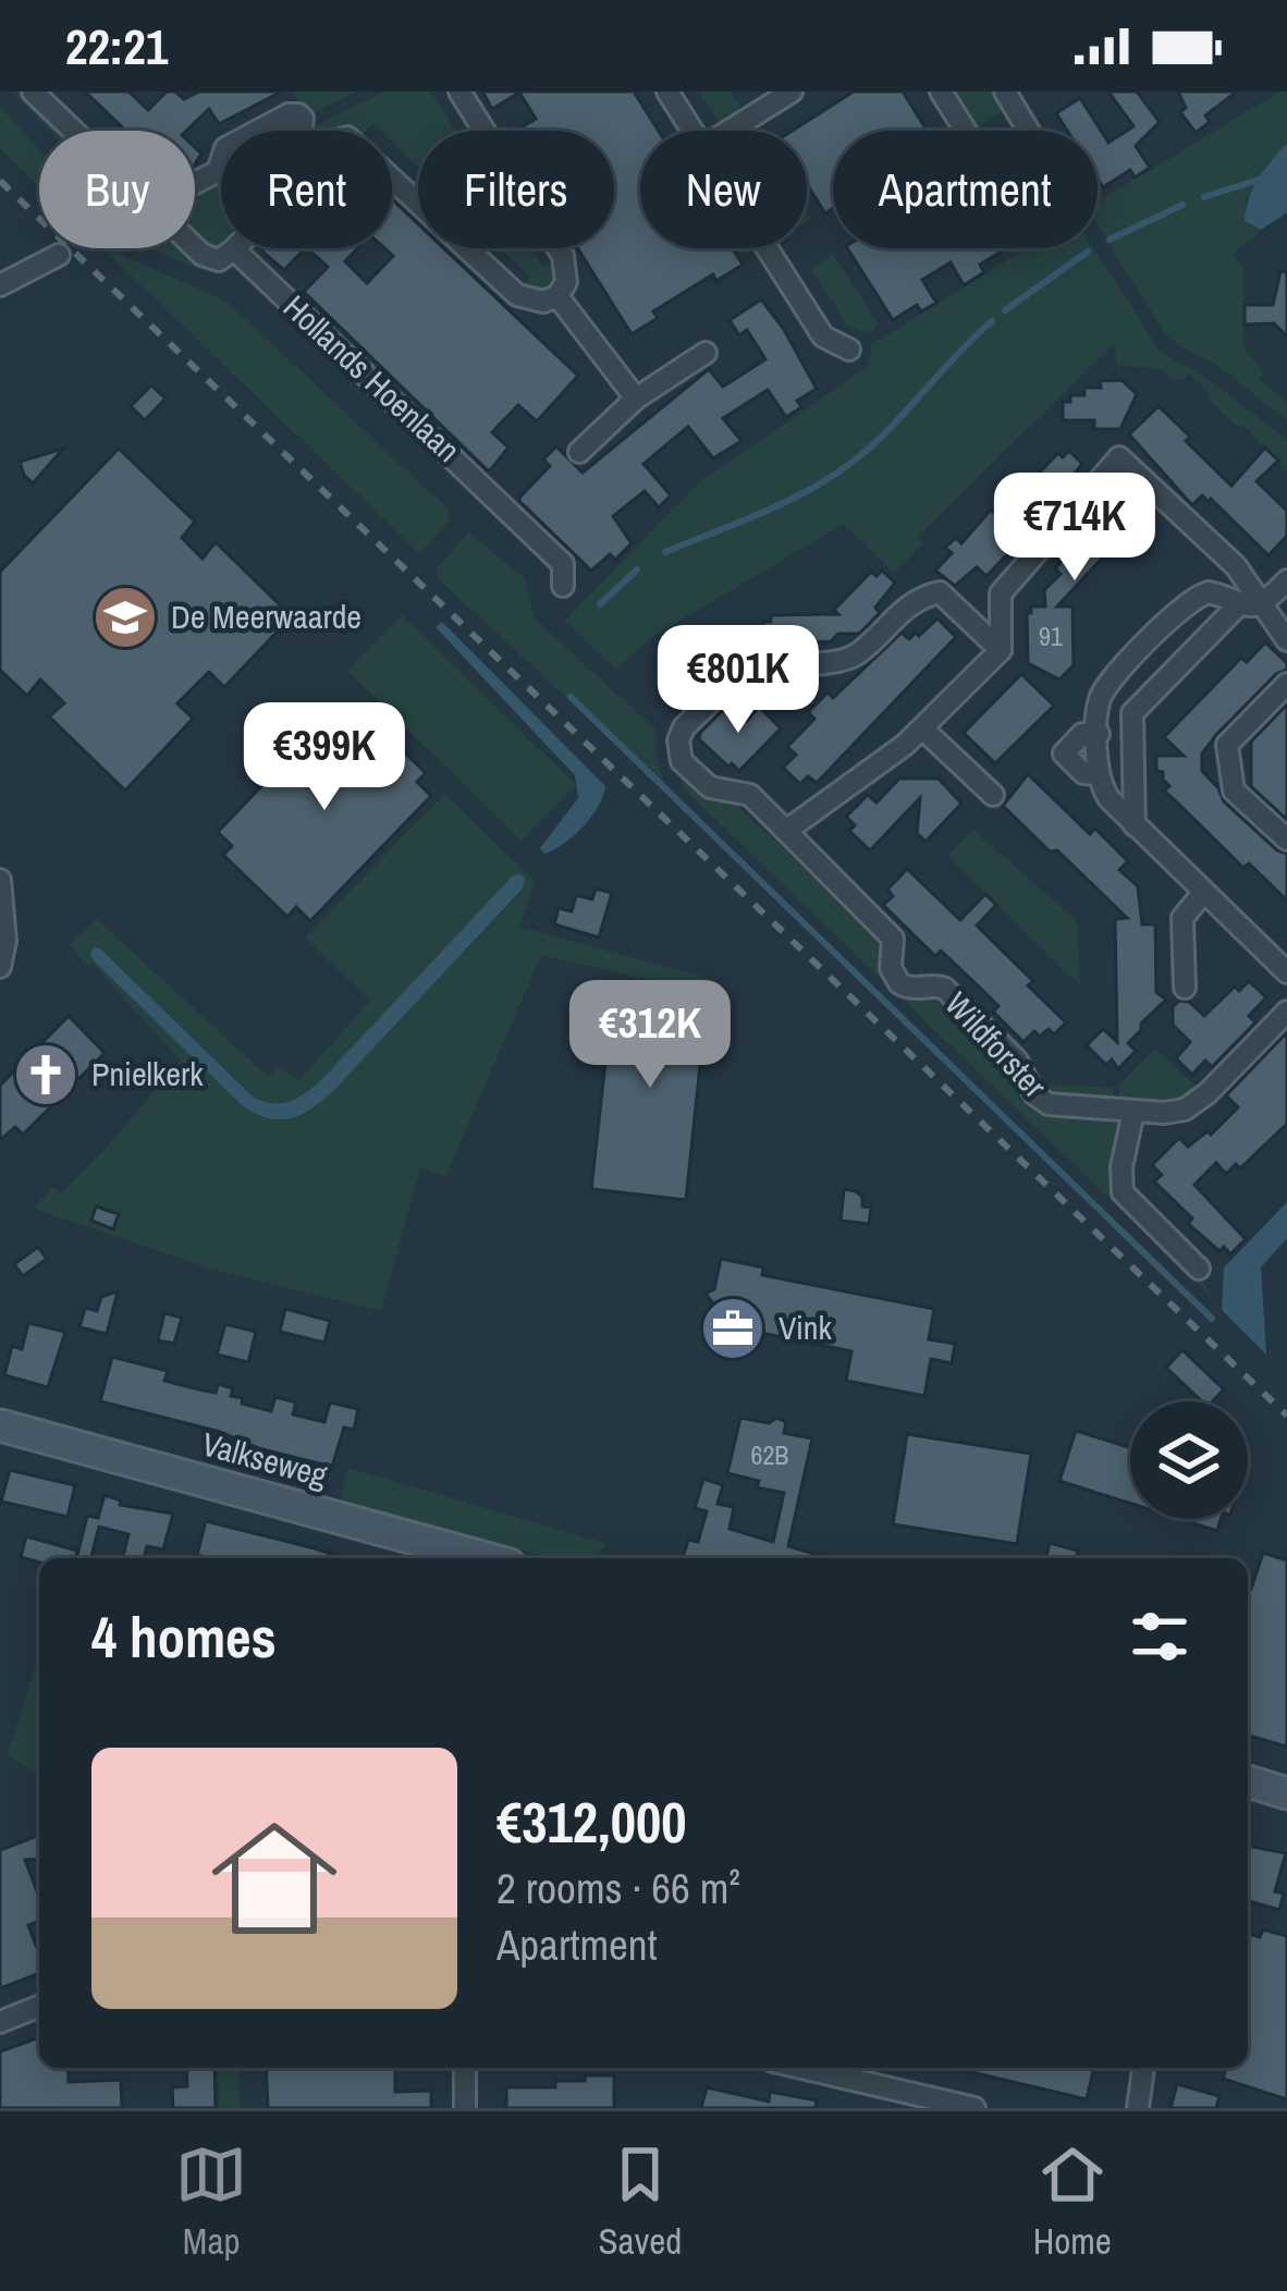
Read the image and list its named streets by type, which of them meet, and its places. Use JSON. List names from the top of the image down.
{
  "streets": {
    "street": ["Hollands Hoenlaan", "Wildforster", "Valkseweg"]
  },
  "places": {
    "school or university": ["De Meerwaarde"],
    "church": ["Pnielkerk"],
    "office": ["Vink"]
  },
  "house_numbers": ["91", "62B"],
  "page": {
    "status": "22:21",
    "chip": [
      "Buy",
      "Rent",
      "Filters",
      "New",
      "Apartment"
    ],
    "price": [
      "€714K",
      "€801K",
      "€399K",
      "€312K"
    ],
    "heading": "4 homes",
    "list": [
      {
        "name": "€312,000",
        "note": "2 rooms · 66 m² · Apartment"
      }
    ],
    "tabs": ["Map", "Saved", "Home"]
  }
}
